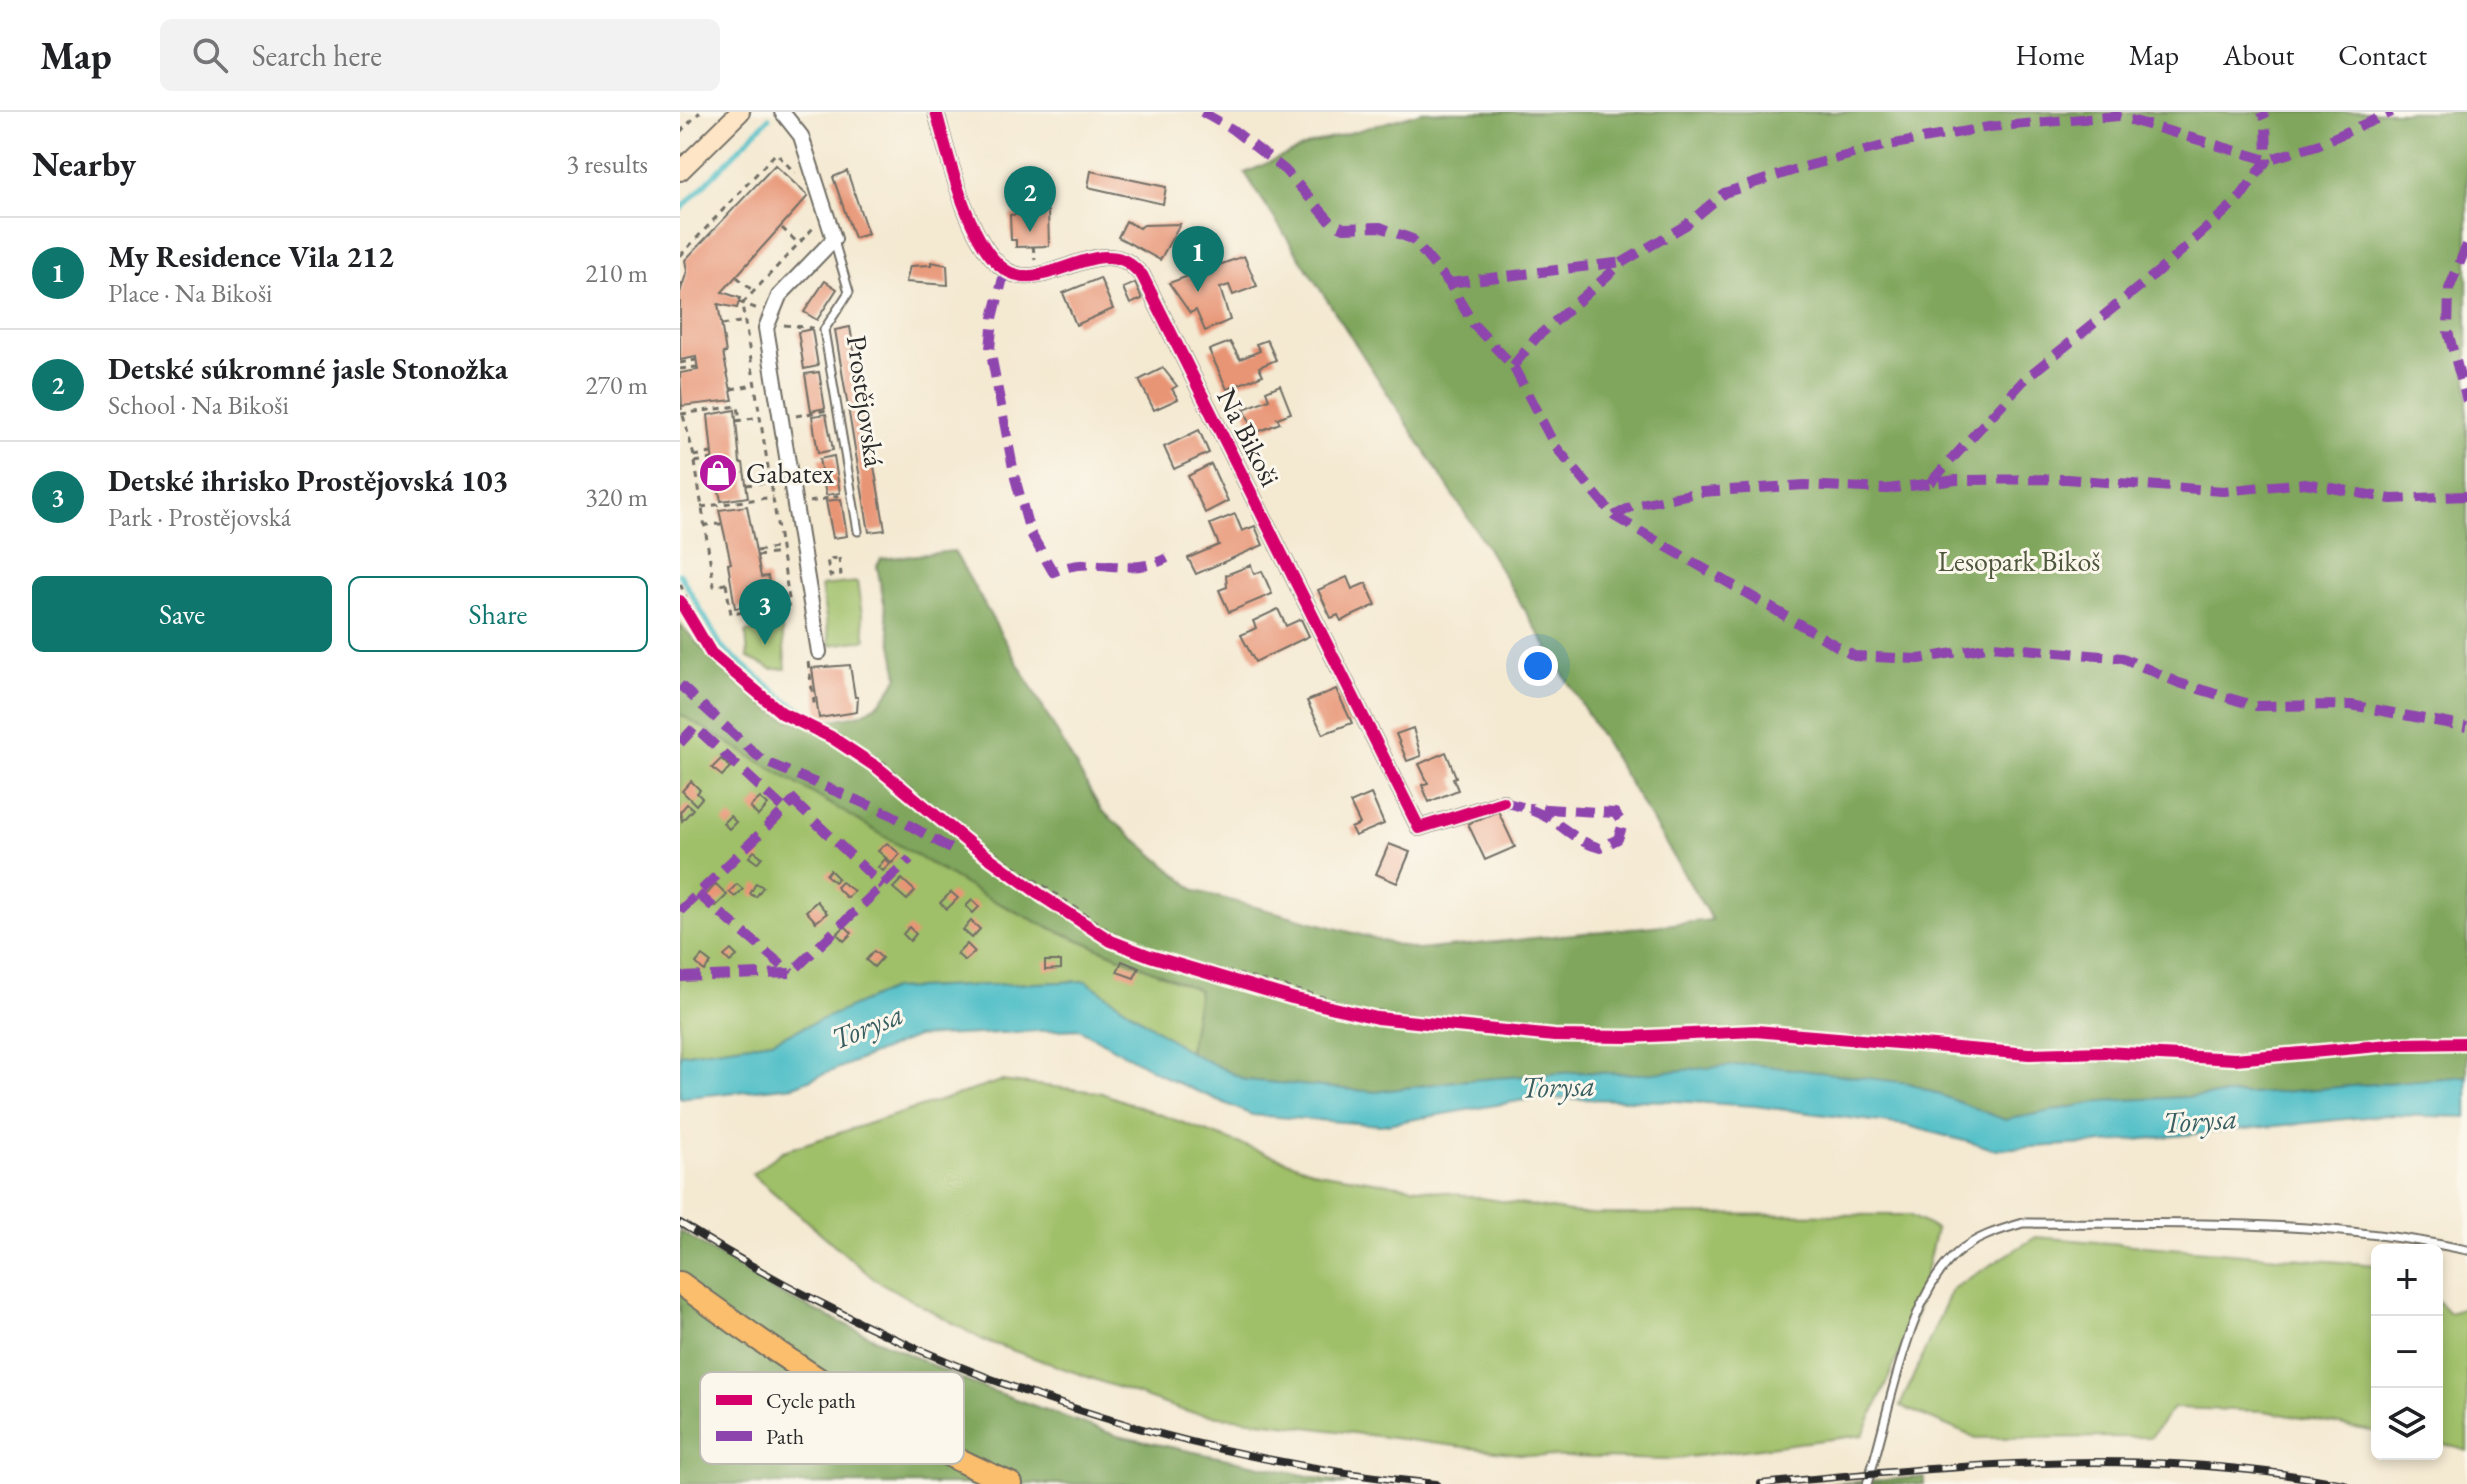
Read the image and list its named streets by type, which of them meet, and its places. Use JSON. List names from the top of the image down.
{
  "streets": {
    "street": ["Prostějovská", "Na Bikoši"]
  },
  "water": ["Torysa"],
  "parks": ["Lesopark Bikoš"],
  "places": {
    "shop": ["Gabatex"]
  },
  "legend": ["Cycle path", "Path"],
  "page": {
    "header": "Map",
    "search": "Search here",
    "nav": [
      "Home",
      "Map",
      "About",
      "Contact"
    ],
    "heading": ["Nearby", "3 results"],
    "pins": ["2", "1", "3"],
    "list": [
      {
        "mark": "1",
        "name": "My Residence Vila 212",
        "note": "Place · Na Bikoši",
        "value": "210 m"
      },
      {
        "mark": "2",
        "name": "Detské súkromné jasle Stonožka",
        "note": "School · Na Bikoši",
        "value": "270 m"
      },
      {
        "mark": "3",
        "name": "Detské ihrisko Prostějovská 103",
        "note": "Park · Prostějovská",
        "value": "320 m"
      }
    ],
    "buttons": ["Save", "Share"],
    "map_buttons": ["+", "−"]
  }
}
